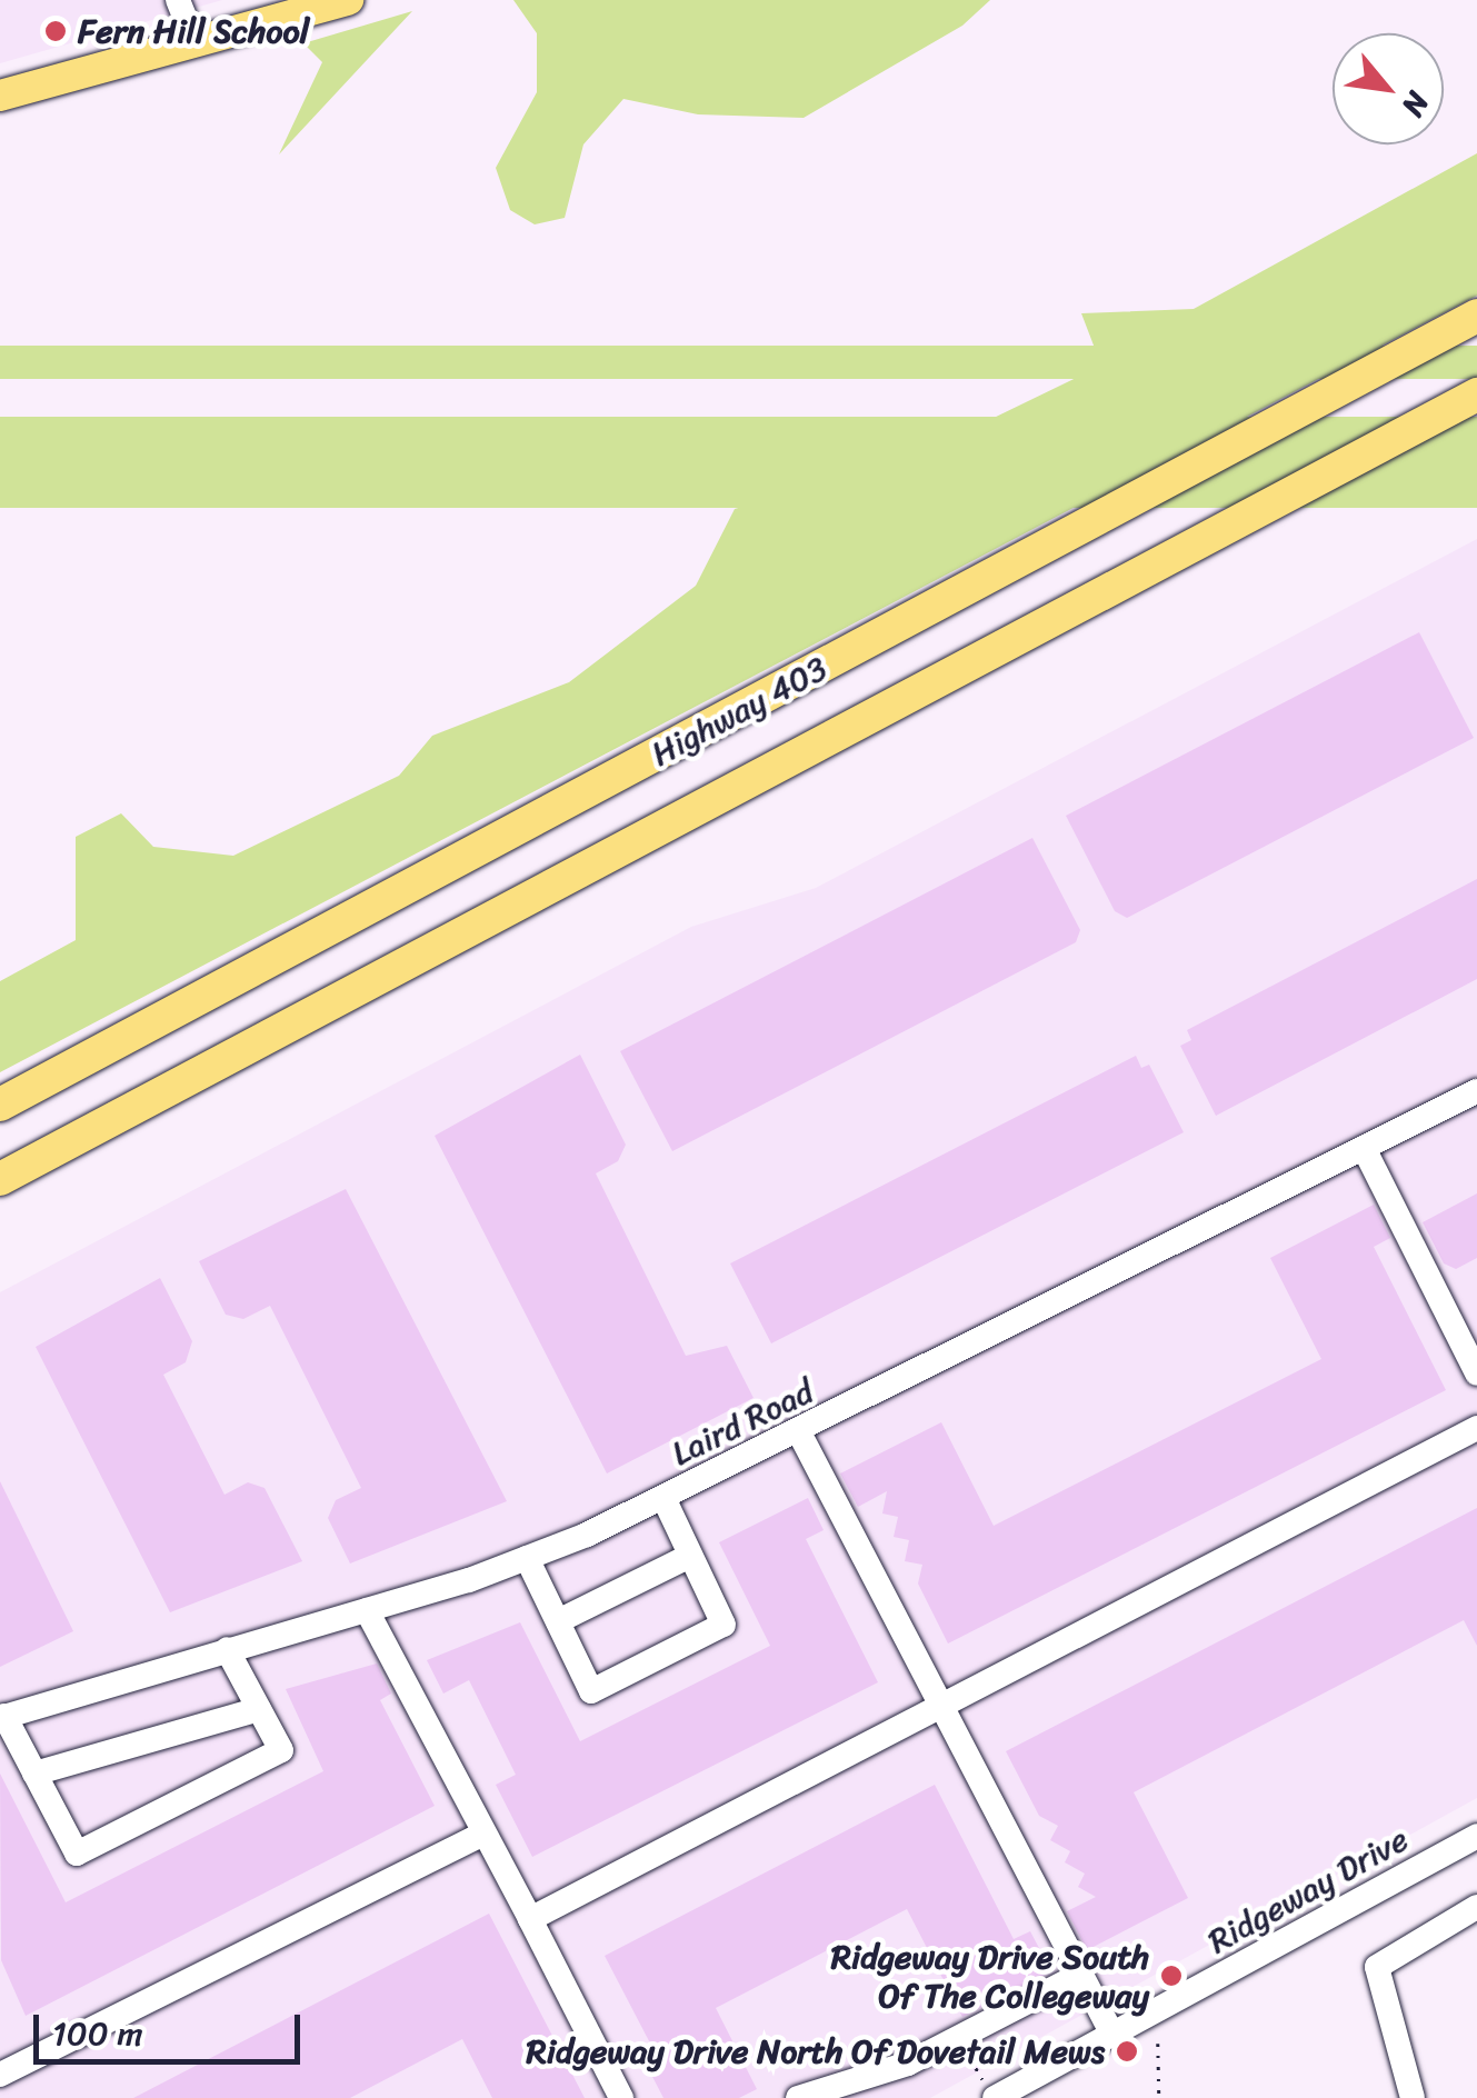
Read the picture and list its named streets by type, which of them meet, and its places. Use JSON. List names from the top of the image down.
{
  "streets": {
    "highway": ["Highway 403"],
    "street": ["Laird Road", "Ridgeway Drive"]
  },
  "places": ["Fern Hill School", "Ridgeway Drive South Of The Collegeway", "Ridgeway Drive North Of Dovetail Mews"],
  "scale_bar": "100 m",
  "north": "bottom right"
}
